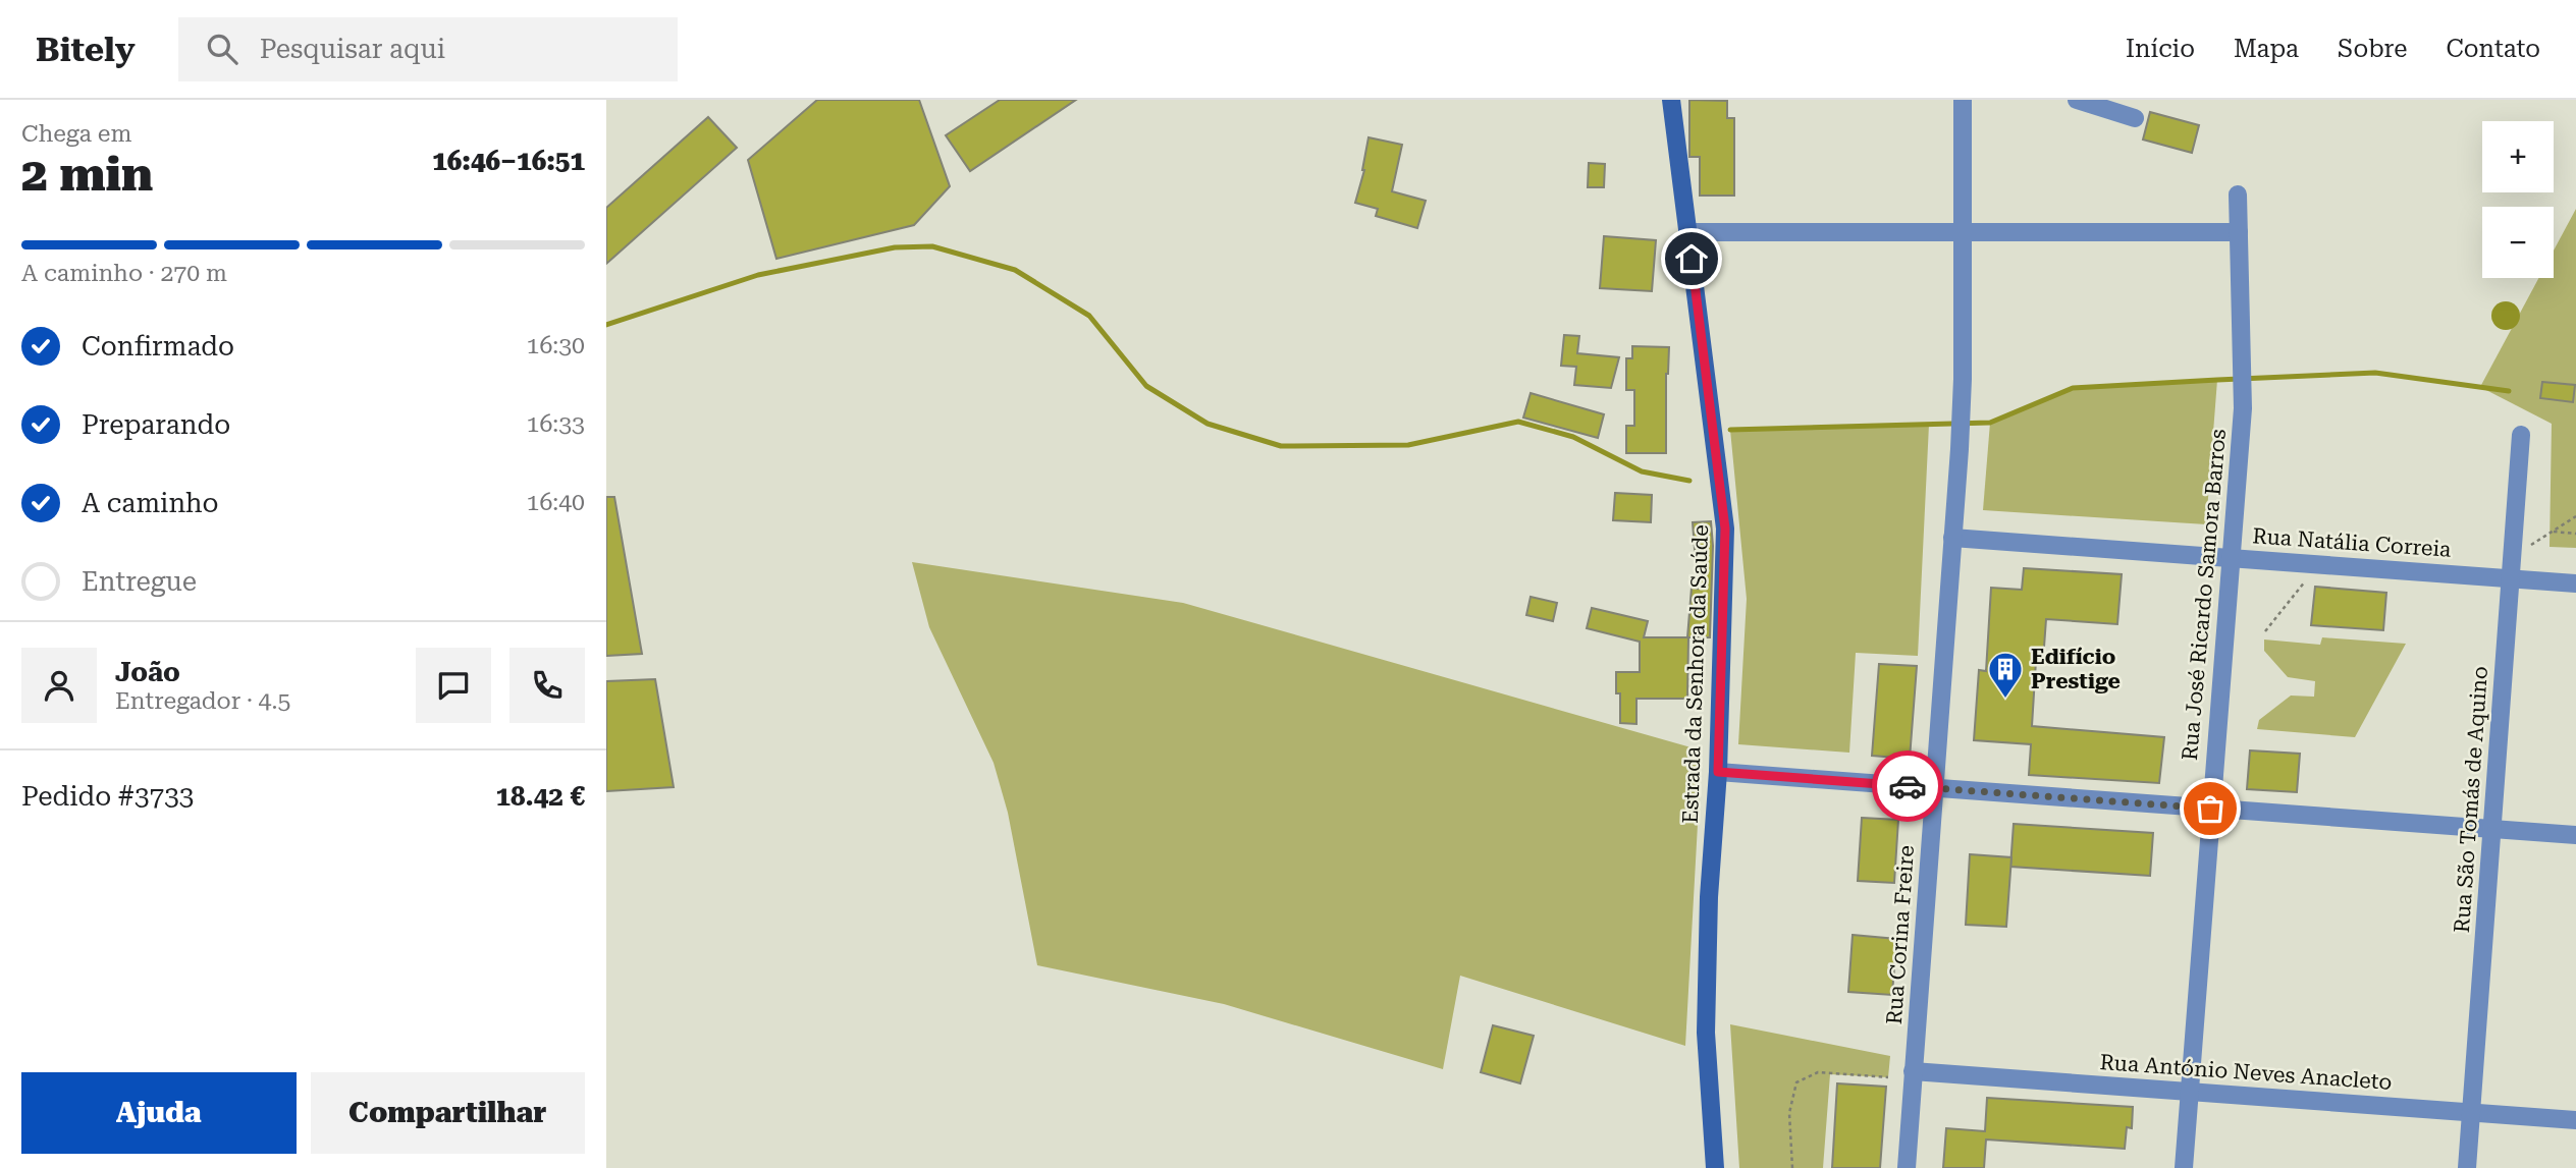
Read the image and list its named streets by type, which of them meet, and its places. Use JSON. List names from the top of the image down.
{
  "streets": {
    "street": [
      "Rua Natália Correia",
      "Rua José Ricardo Samora Barros",
      "Estrada da Senhora da Saúde",
      "Rua São Tomás de Aquino",
      "Rua Corina Freire",
      "Rua António Neves Anacleto"
    ]
  },
  "crossings": [
    ["Rua Natália Correia", "Rua José Ricardo Samora Barros"],
    ["Rua Natália Correia", "Rua São Tomás de Aquino"],
    ["Rua Natália Correia", "Rua Corina Freire"],
    ["Rua José Ricardo Samora Barros", "Rua António Neves Anacleto"],
    ["Rua São Tomás de Aquino", "Rua António Neves Anacleto"],
    ["Rua Corina Freire", "Rua António Neves Anacleto"]
  ],
  "places": {
    "building": ["Edifício Prestige"]
  },
  "page": {
    "header": "Bitely",
    "search": "Pesquisar aqui",
    "nav": [
      "Início",
      "Mapa",
      "Sobre",
      "Contato"
    ],
    "heading": ["2 min", "Chega em", "16:46–16:51"],
    "panel": [
      "João",
      "Entregador · 4.5",
      "Pedido #3733",
      "18.42 €"
    ],
    "map_buttons": ["+", "−"],
    "bar": "A caminho · 270 m",
    "list": [
      ["Confirmado", "16:30"],
      ["Preparando", "16:33"],
      ["A caminho", "16:40"],
      "Entregue"
    ],
    "buttons": ["Ajuda", "Compartilhar"]
  }
}
